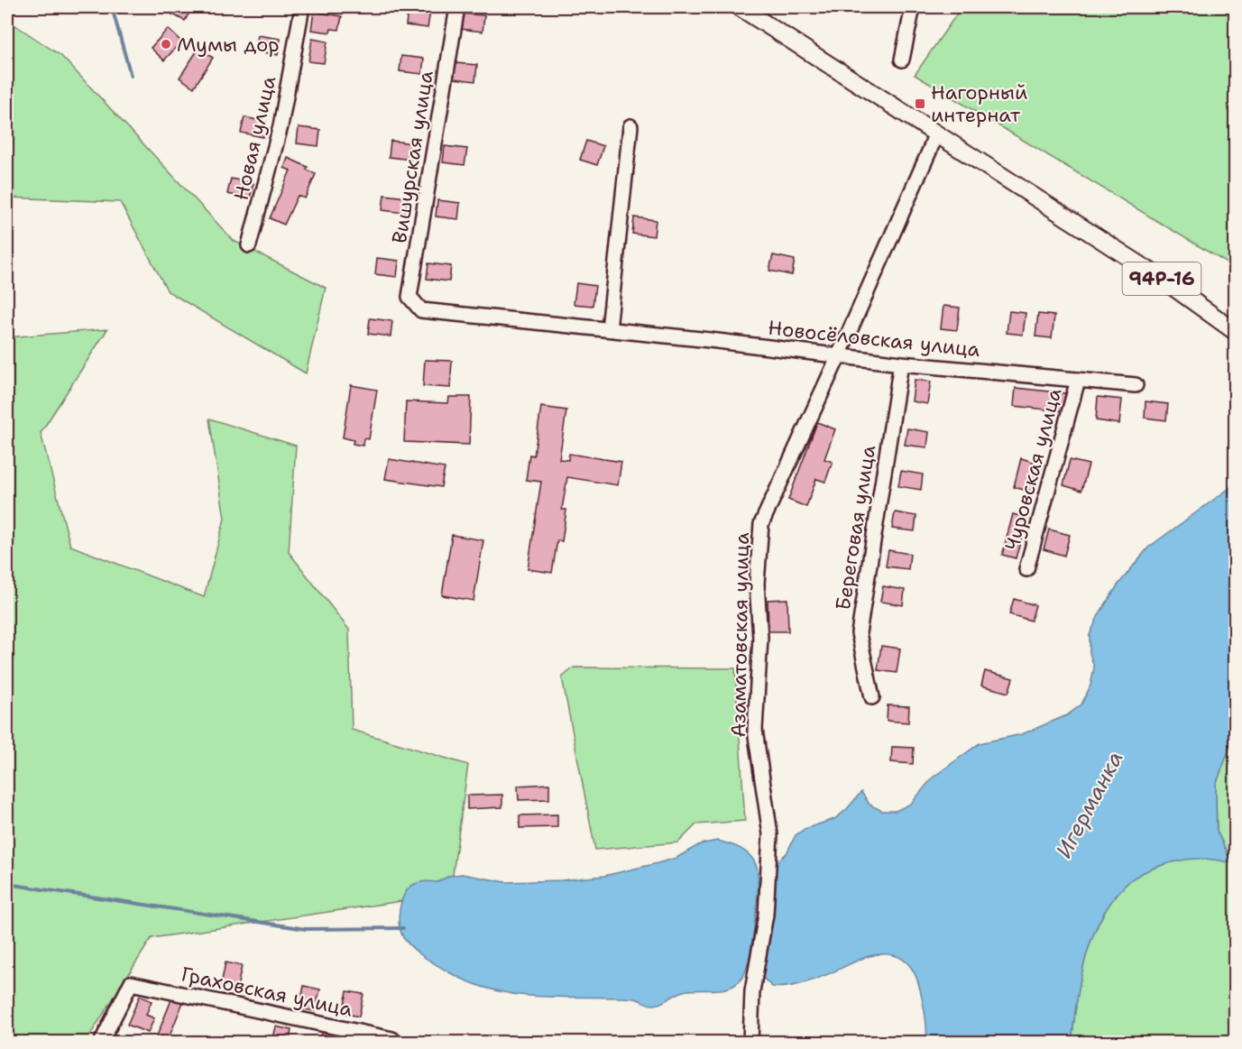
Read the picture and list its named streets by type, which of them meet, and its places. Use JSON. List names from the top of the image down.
{
  "streets": {
    "main road": ["94Р-16"],
    "street": [
      "Новая улица",
      "Вишурская улица",
      "Новосёловская улица",
      "Чуровская улица",
      "Береговая улица",
      "Азаматовская улица",
      "Граховская улица"
    ]
  },
  "crossings": [
    ["Вишурская улица", "Новосёловская улица"],
    ["94Р-16", "Азаматовская улица"],
    ["Новосёловская улица", "Чуровская улица"],
    ["Новосёловская улица", "Береговая улица"],
    ["Новосёловская улица", "Азаматовская улица"]
  ],
  "water": ["Игерманка"],
  "places": {
    "other": ["Мумы дор"],
    "transit": ["Нагорный интернат"]
  }
}
